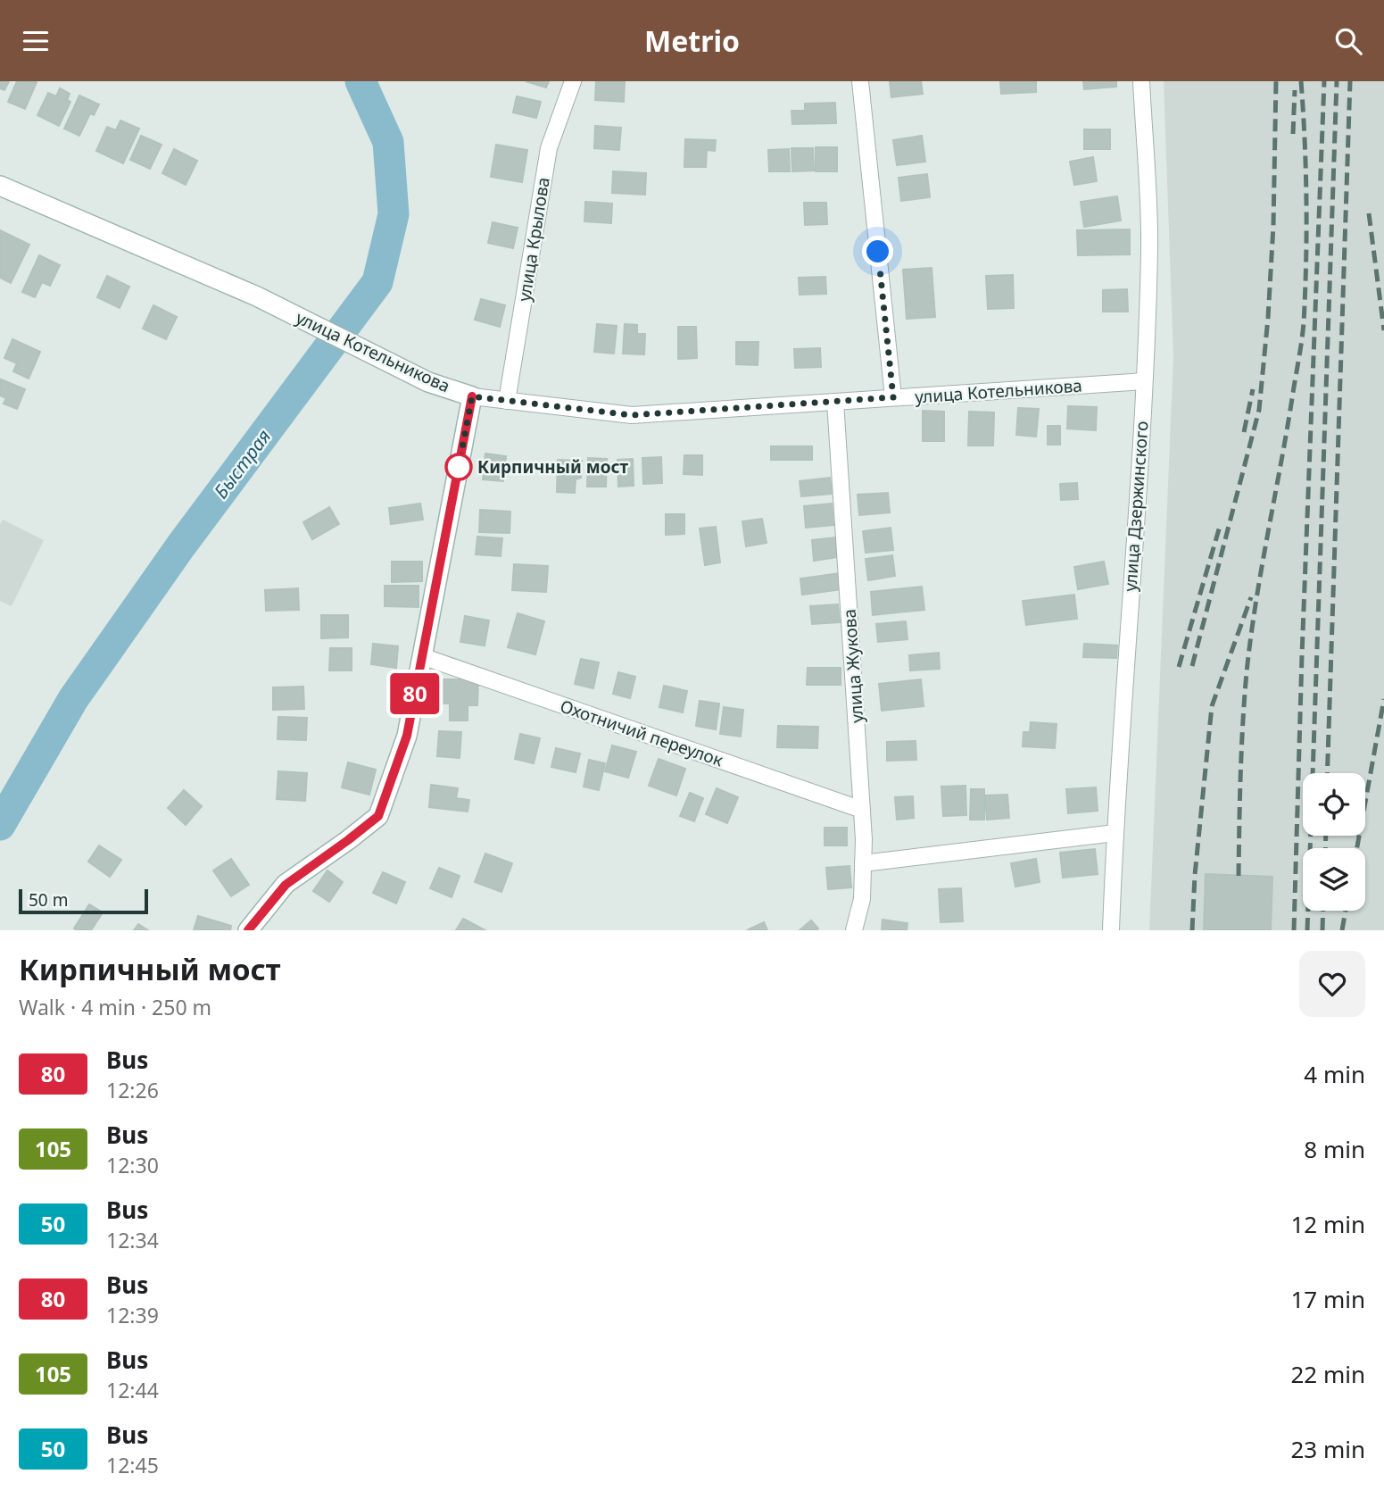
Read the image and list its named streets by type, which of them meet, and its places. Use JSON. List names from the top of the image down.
{
  "streets": {
    "street": [
      "улица Крылова",
      "улица Котельникова",
      "улица Дзержинского",
      "улица Жукова",
      "Охотничий переулок"
    ]
  },
  "crossings": [
    ["улица Крылова", "улица Котельникова"],
    ["улица Котельникова", "улица Дзержинского"],
    ["улица Котельникова", "улица Жукова"],
    ["улица Жукова", "Охотничий переулок"]
  ],
  "water": ["Быстрая"],
  "places": ["Кирпичный мост"],
  "lines": ["bus line 80"],
  "scale_bar": "50 m",
  "page": {
    "header": "Metrio",
    "on_map": "80",
    "scale": "50 m",
    "heading": ["Кирпичный мост", "Walk · 4 min · 250 m"],
    "list": [
      {
        "mark": "80",
        "name": "Bus",
        "note": "12:26",
        "value": "4 min"
      },
      {
        "mark": "105",
        "name": "Bus",
        "note": "12:30",
        "value": "8 min"
      },
      {
        "mark": "50",
        "name": "Bus",
        "note": "12:34",
        "value": "12 min"
      },
      {
        "mark": "80",
        "name": "Bus",
        "note": "12:39",
        "value": "17 min"
      },
      {
        "mark": "105",
        "name": "Bus",
        "note": "12:44",
        "value": "22 min"
      },
      {
        "mark": "50",
        "name": "Bus",
        "note": "12:45",
        "value": "23 min"
      }
    ]
  }
}
